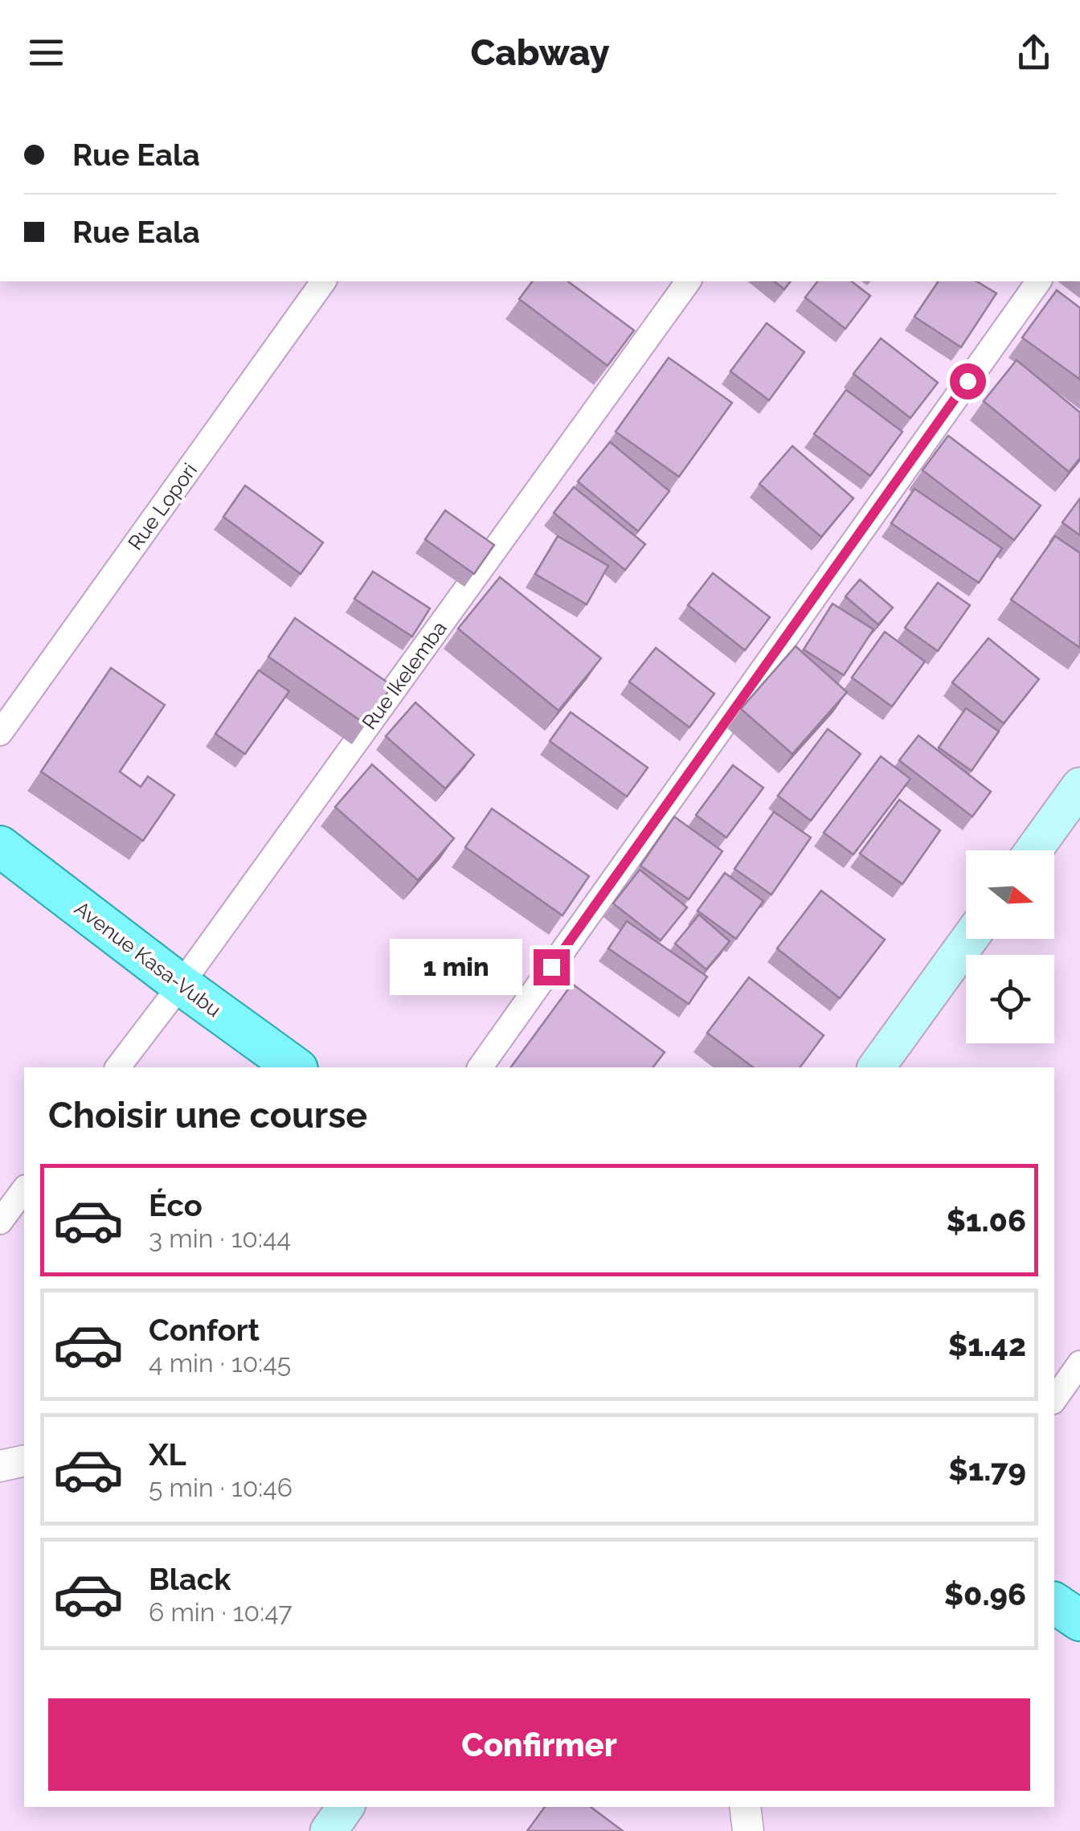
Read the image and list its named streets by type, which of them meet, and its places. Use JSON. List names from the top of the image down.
{
  "streets": {
    "main road": ["Avenue Kasa-Vubu"],
    "street": ["Rue Lopori", "Rue Ikelemba"]
  },
  "crossings": [
    ["Rue Ikelemba", "Avenue Kasa-Vubu"]
  ],
  "north": "right",
  "page": {
    "header": "Cabway",
    "banner": ["Rue Eala", "Rue Eala"],
    "bubble": "1 min",
    "heading": "Choisir une course",
    "list": [
      {
        "name": "Éco",
        "note": "3 min · 10:44",
        "value": "$1.06"
      },
      {
        "name": "Confort",
        "note": "4 min · 10:45",
        "value": "$1.42"
      },
      {
        "name": "XL",
        "note": "5 min · 10:46",
        "value": "$1.79"
      },
      {
        "name": "Black",
        "note": "6 min · 10:47",
        "value": "$0.96"
      }
    ],
    "buttons": "Confirmer"
  }
}
